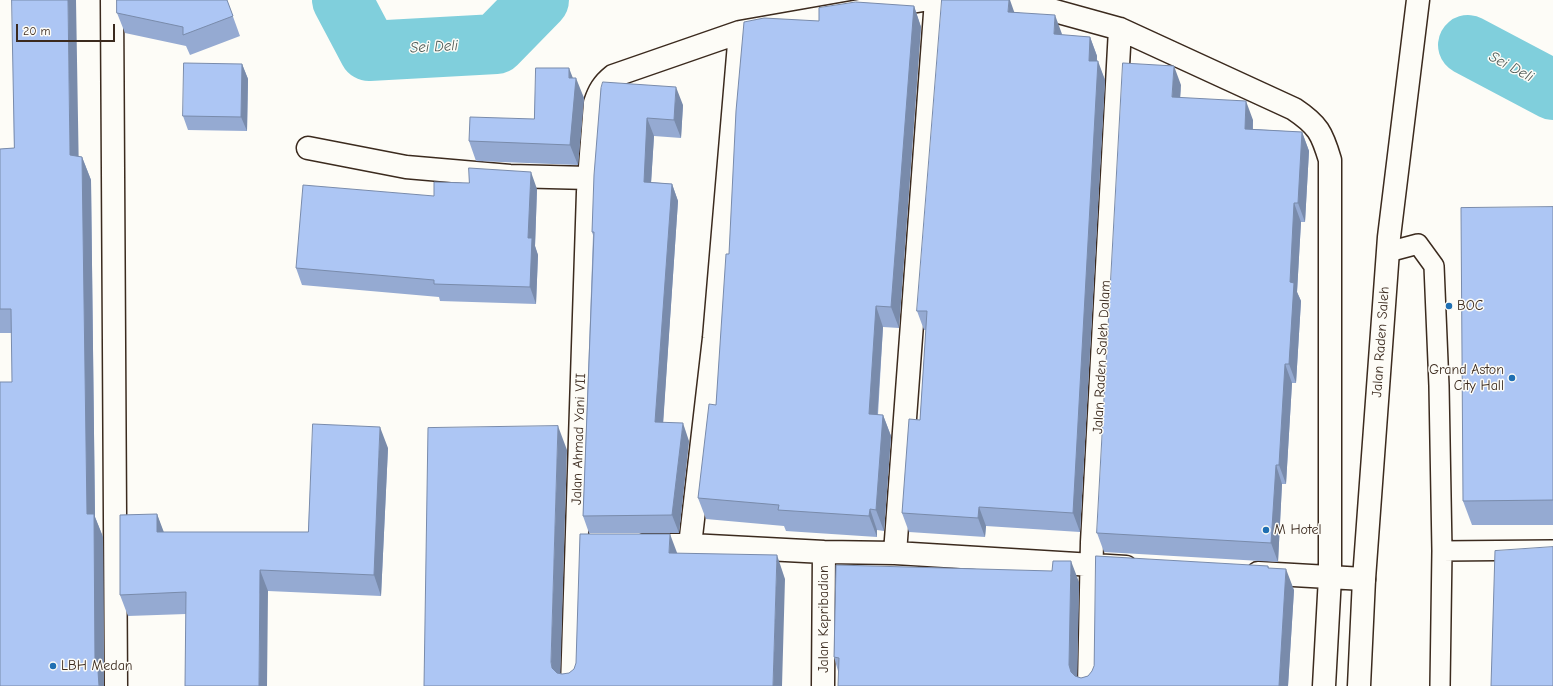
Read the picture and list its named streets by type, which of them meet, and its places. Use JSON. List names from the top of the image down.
{
  "streets": {
    "street": [
      "Jalan Raden Saleh",
      "Jalan Raden Saleh Dalam",
      "Jalan Ahmad Yani VII",
      "Jalan Kepribadian"
    ]
  },
  "water": ["Sei Deli"],
  "places": [
    "BOC",
    "Grand Aston City Hall",
    "M Hotel",
    "LBH Medan"
  ],
  "scale_bar": "20 m"
}
